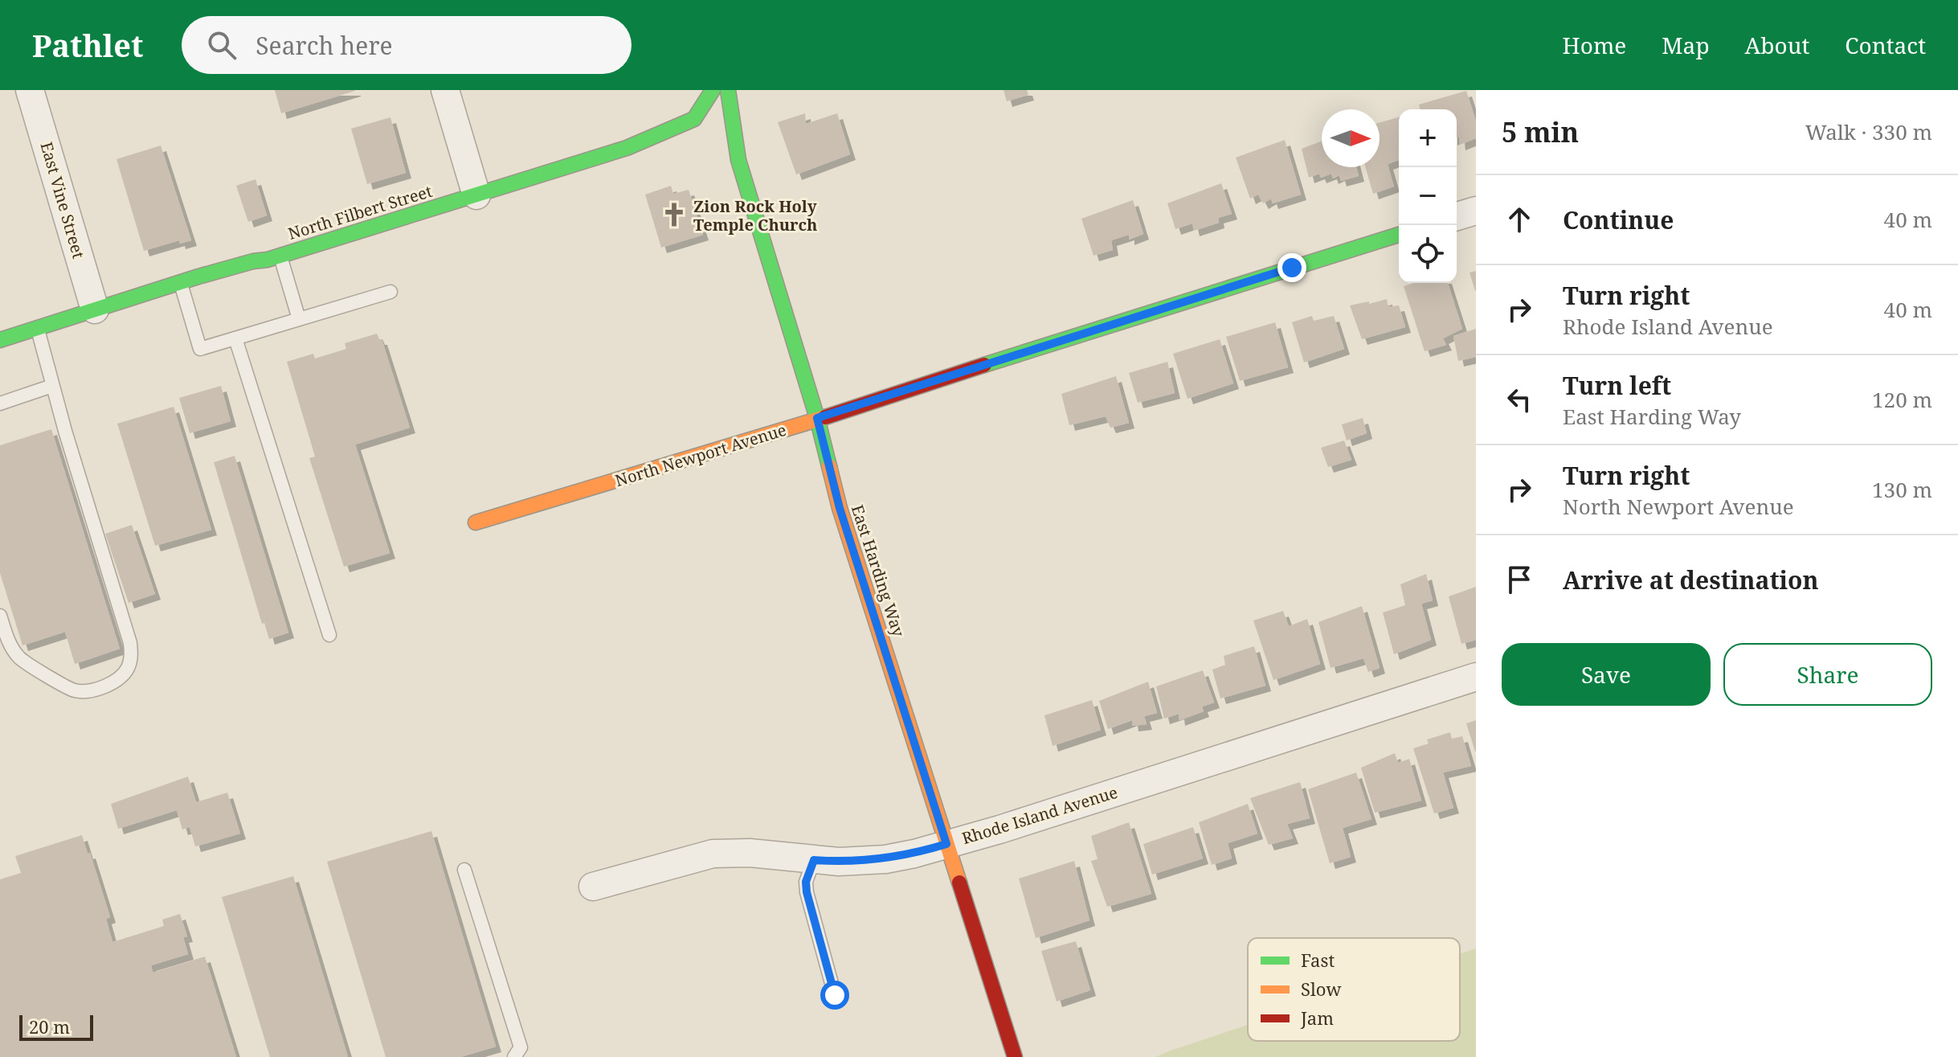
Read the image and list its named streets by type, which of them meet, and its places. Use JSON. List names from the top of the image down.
{
  "streets": {
    "street": [
      "East Vine Street",
      "North Filbert Street",
      "North Newport Avenue",
      "East Harding Way",
      "Rhode Island Avenue"
    ]
  },
  "crossings": [
    ["East Vine Street", "North Filbert Street"],
    ["North Newport Avenue", "East Harding Way"],
    ["East Harding Way", "Rhode Island Avenue"]
  ],
  "places": {
    "church": ["Zion Rock Holy Temple Church"]
  },
  "legend": ["Fast", "Slow", "Jam"],
  "scale_bar": "20 m",
  "north": "right",
  "page": {
    "header": "Pathlet",
    "search": "Search here",
    "nav": [
      "Home",
      "Map",
      "About",
      "Contact"
    ],
    "heading": ["5 min", "Walk · 330 m"],
    "map_buttons": ["+", "−"],
    "list": [
      ["Continue", "40 m"],
      ["Turn right", "Rhode Island Avenue", "40 m"],
      ["Turn left", "East Harding Way", "120 m"],
      ["Turn right", "North Newport Avenue", "130 m"],
      "Arrive at destination"
    ],
    "buttons": ["Save", "Share"],
    "scale": "20 m"
  }
}
